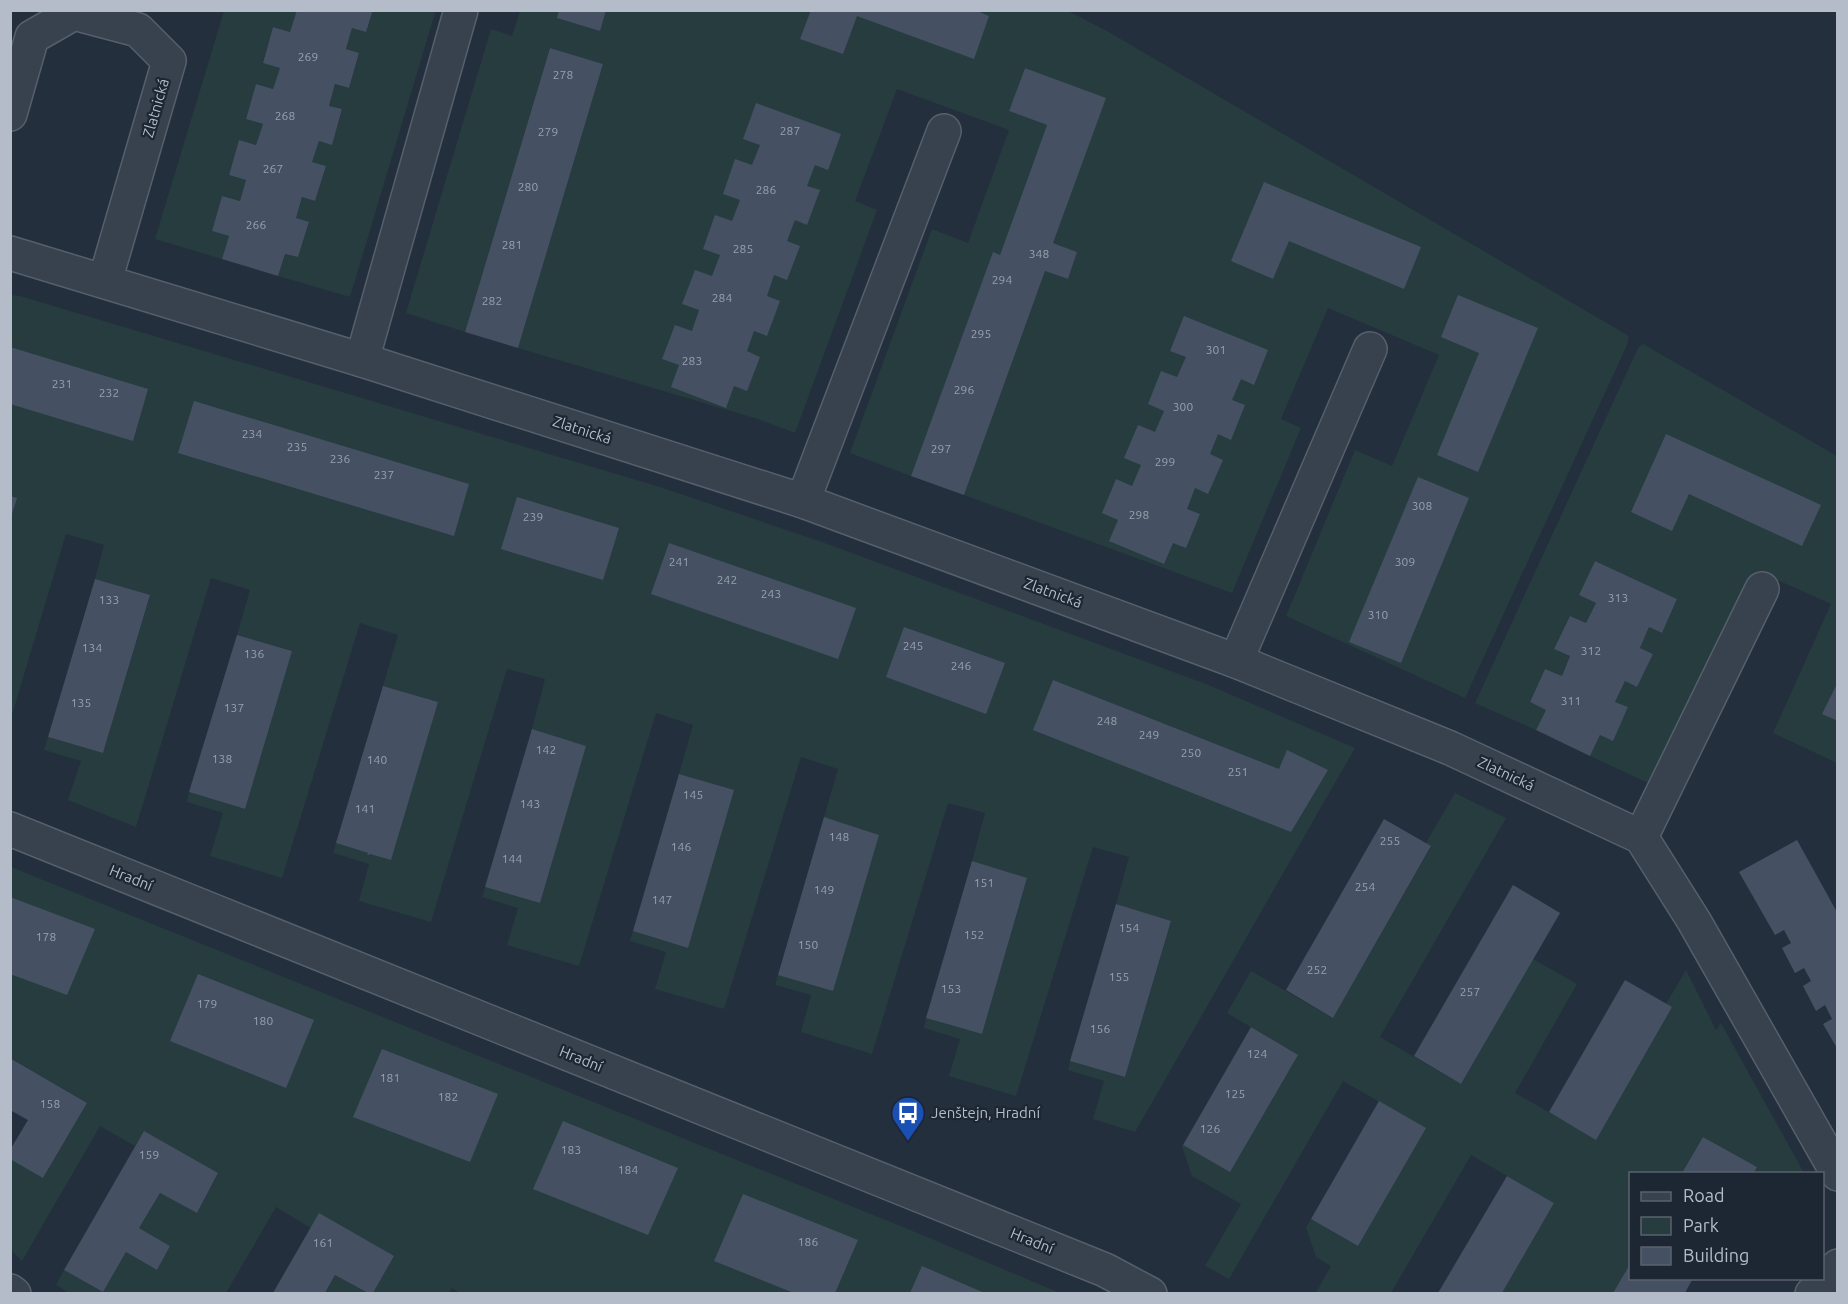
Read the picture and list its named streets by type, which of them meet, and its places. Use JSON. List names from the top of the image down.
{
  "streets": {
    "street": ["Zlatnická", "Hradní"]
  },
  "places": {
    "bus stop": ["Jenštejn, Hradní"]
  },
  "house_numbers": [
    "269",
    "278",
    "268",
    "287",
    "279",
    "267",
    "280",
    "286",
    "266",
    "281",
    "285",
    "348",
    "294",
    "284",
    "282",
    "295",
    "301",
    "283",
    "231",
    "296",
    "232",
    "300",
    "234",
    "235",
    "297",
    "236",
    "299",
    "237",
    "308",
    "298",
    "239",
    "241",
    "309",
    "242",
    "243",
    "313",
    "133",
    "310",
    "245",
    "134",
    "312",
    "136",
    "246",
    "311",
    "135",
    "137",
    "248",
    "249",
    "142",
    "250",
    "138",
    "140",
    "251",
    "145",
    "143",
    "141",
    "148",
    "255",
    "146",
    "144",
    "151",
    "254",
    "149",
    "147",
    "154",
    "152",
    "178",
    "150",
    "252",
    "155",
    "153",
    "257",
    "179",
    "180",
    "156",
    "124",
    "181",
    "125",
    "182",
    "158",
    "126",
    "183",
    "159",
    "184",
    "186",
    "161"
  ],
  "legend": ["Road", "Park", "Building"]
}
